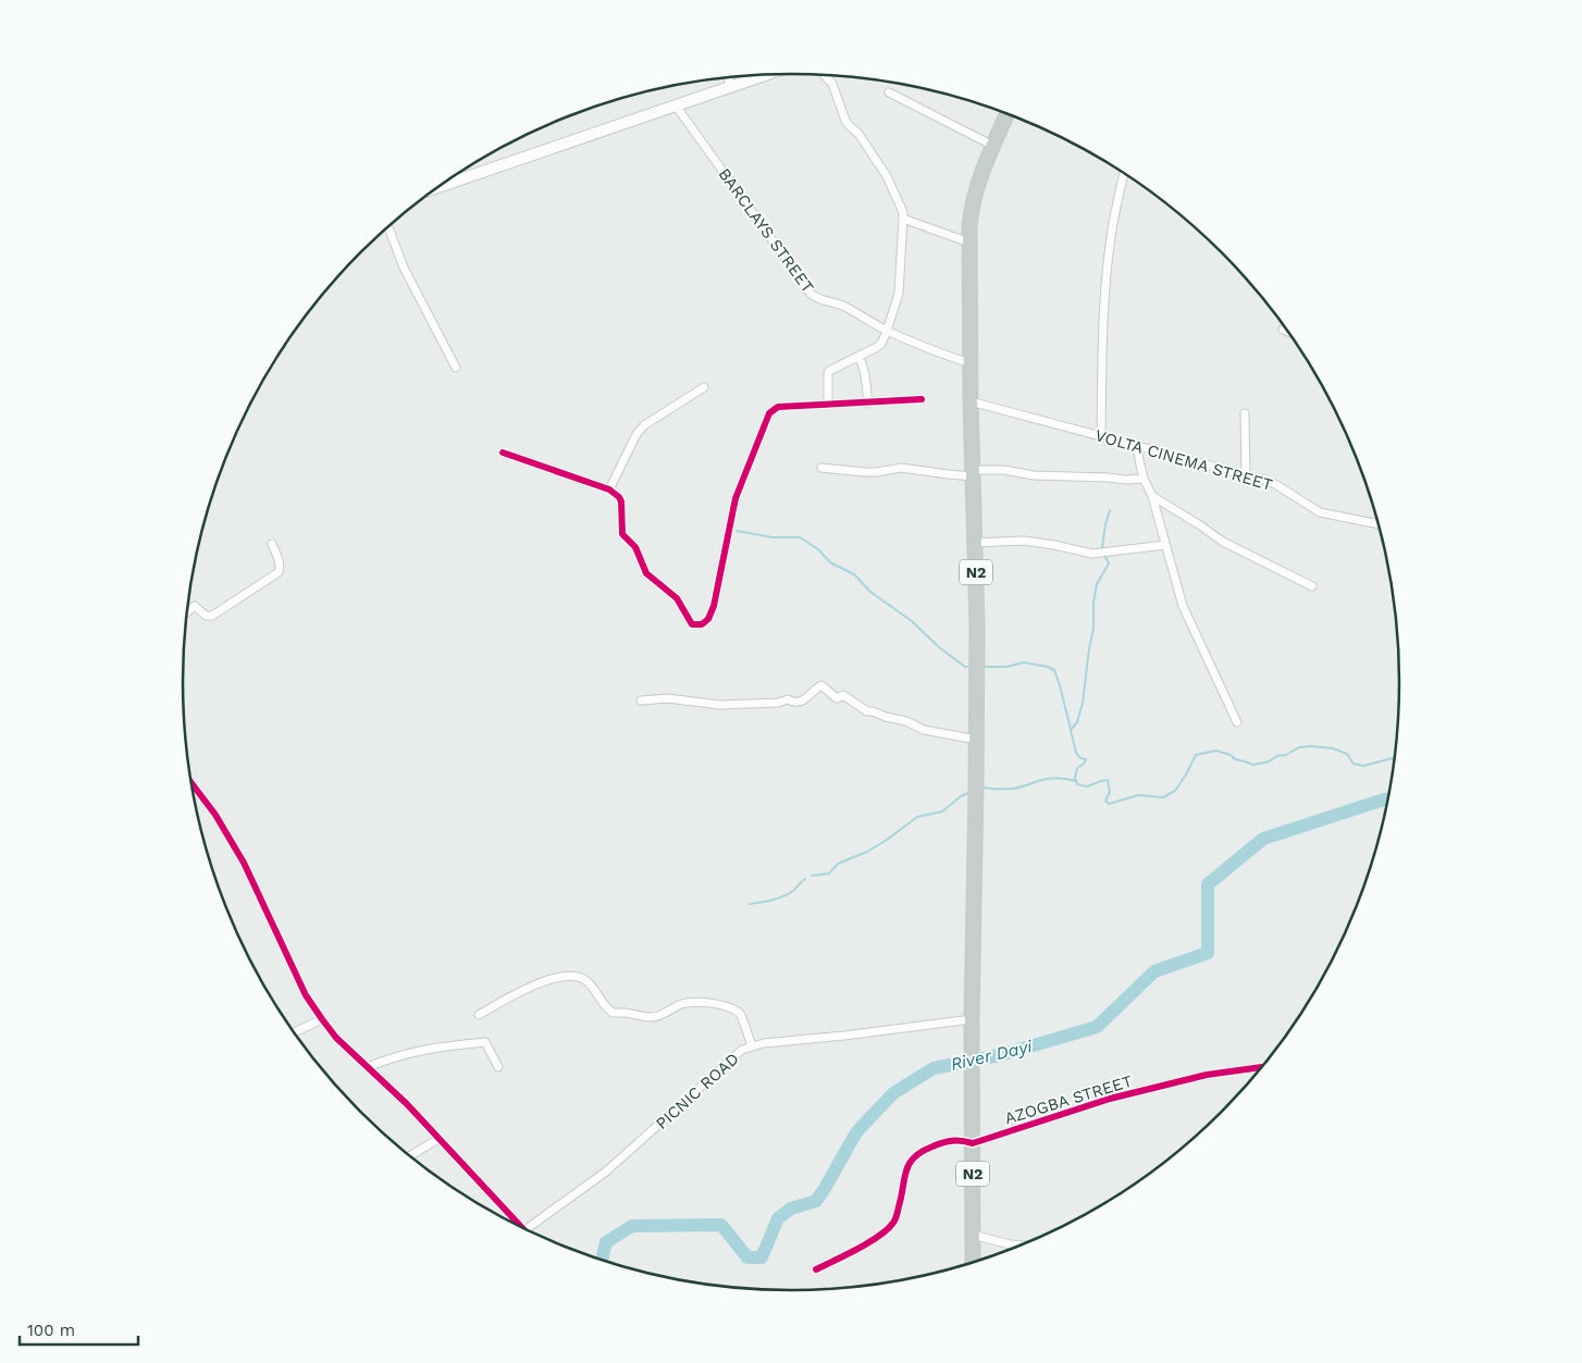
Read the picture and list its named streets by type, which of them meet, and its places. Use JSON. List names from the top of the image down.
{
  "streets": {
    "highway": ["N2"],
    "street": [
      "BARCLAYS STREET",
      "VOLTA CINEMA STREET",
      "PICNIC ROAD",
      "AZOGBA STREET"
    ]
  },
  "crossings": [
    ["BARCLAYS STREET", "N2"],
    ["VOLTA CINEMA STREET", "N2"],
    ["N2", "PICNIC ROAD"],
    ["N2", "AZOGBA STREET"]
  ],
  "water": ["River Dayi"],
  "scale_bar": "100 m"
}
